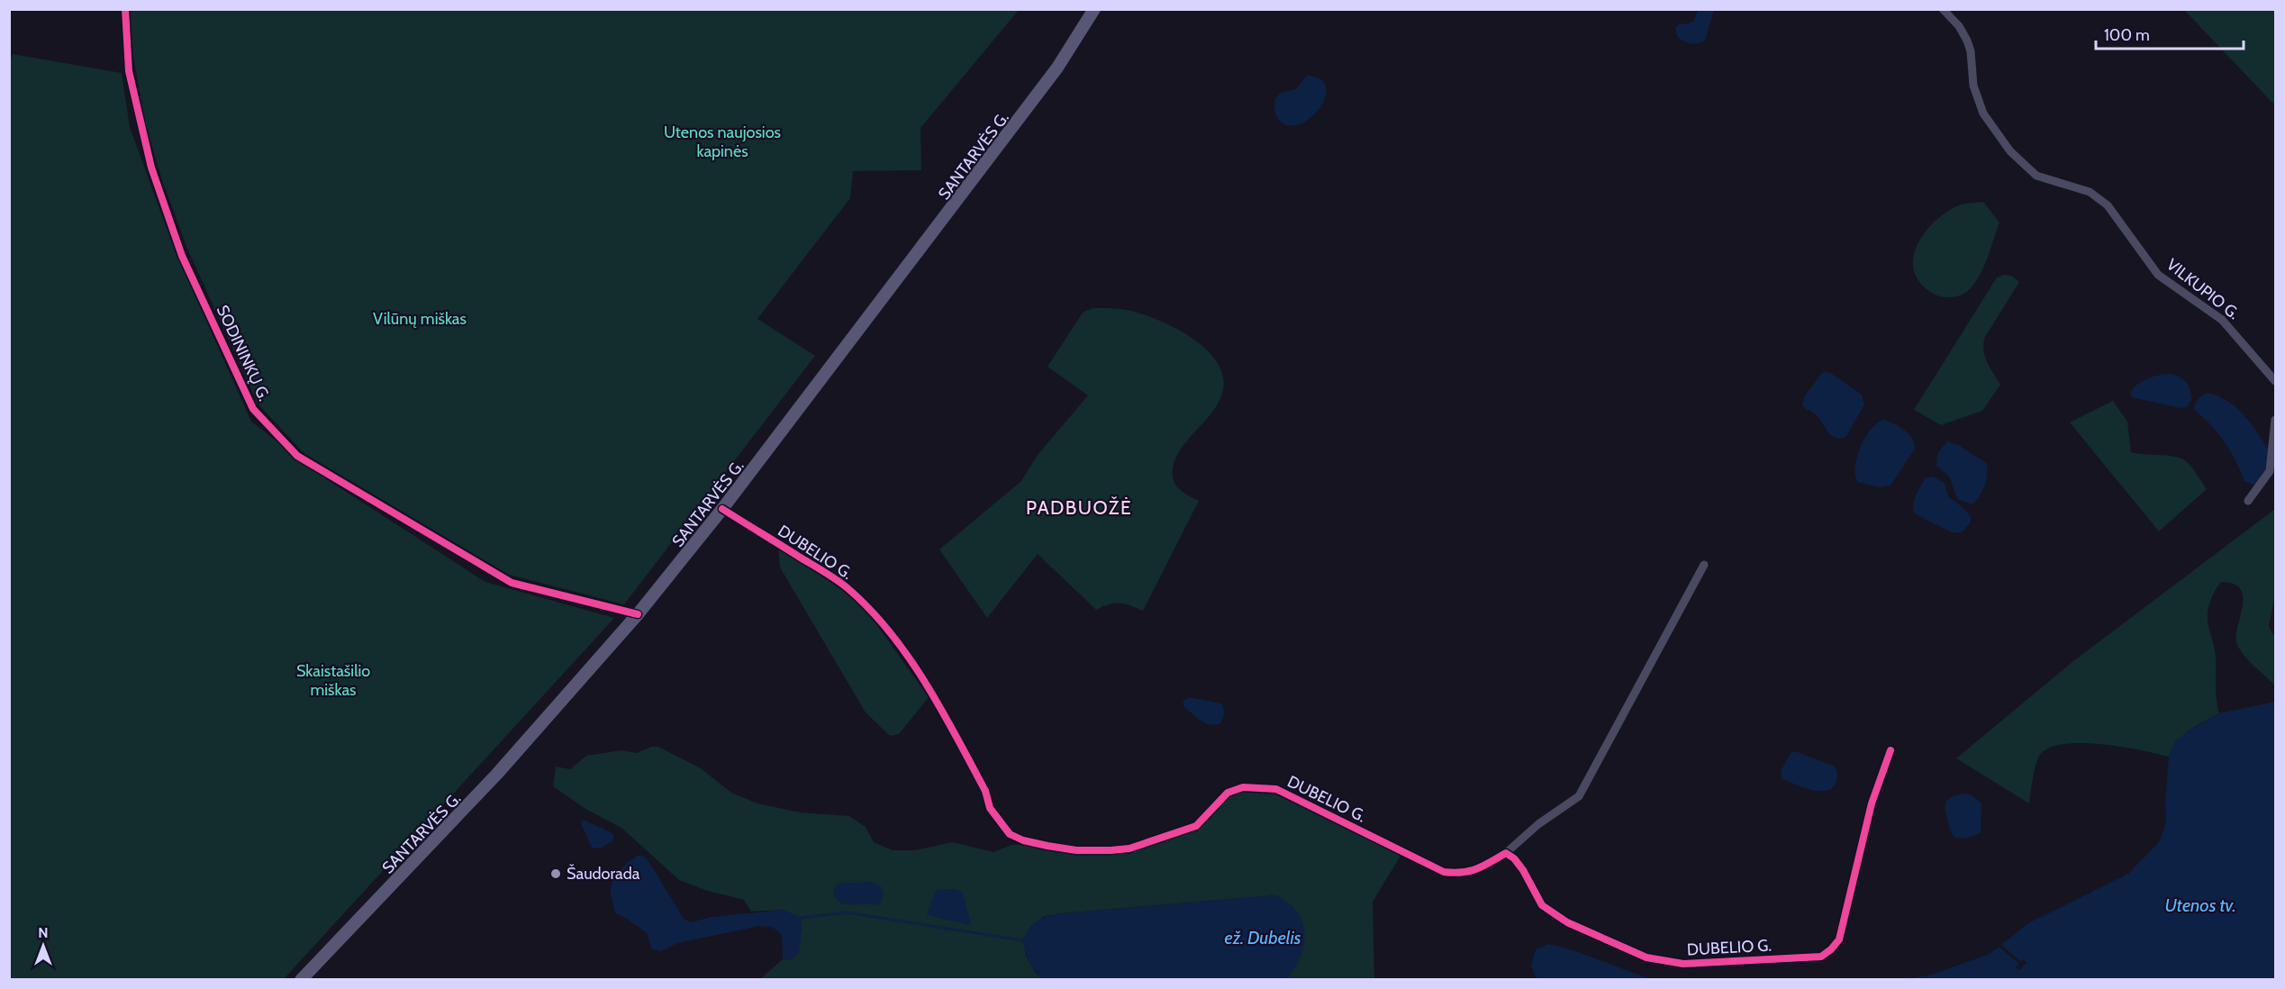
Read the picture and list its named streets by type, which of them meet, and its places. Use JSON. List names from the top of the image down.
{
  "streets": {
    "main road": ["SANTARVĖS G."],
    "street": ["VILKUPIO G.", "SODININKŲ G.", "DUBELIO G."]
  },
  "crossings": [
    ["SANTARVĖS G.", "SODININKŲ G."],
    ["SANTARVĖS G.", "DUBELIO G."]
  ],
  "districts": ["PADBUOŽĖ"],
  "water": ["Utenos tv.", "ež. Dubelis"],
  "parks": ["Utenos naujosios kapinės", "Vilūnų miškas", "Skaistašilio miškas"],
  "places": ["Šaudorada"],
  "scale_bar": "100 m",
  "north": "top"
}
